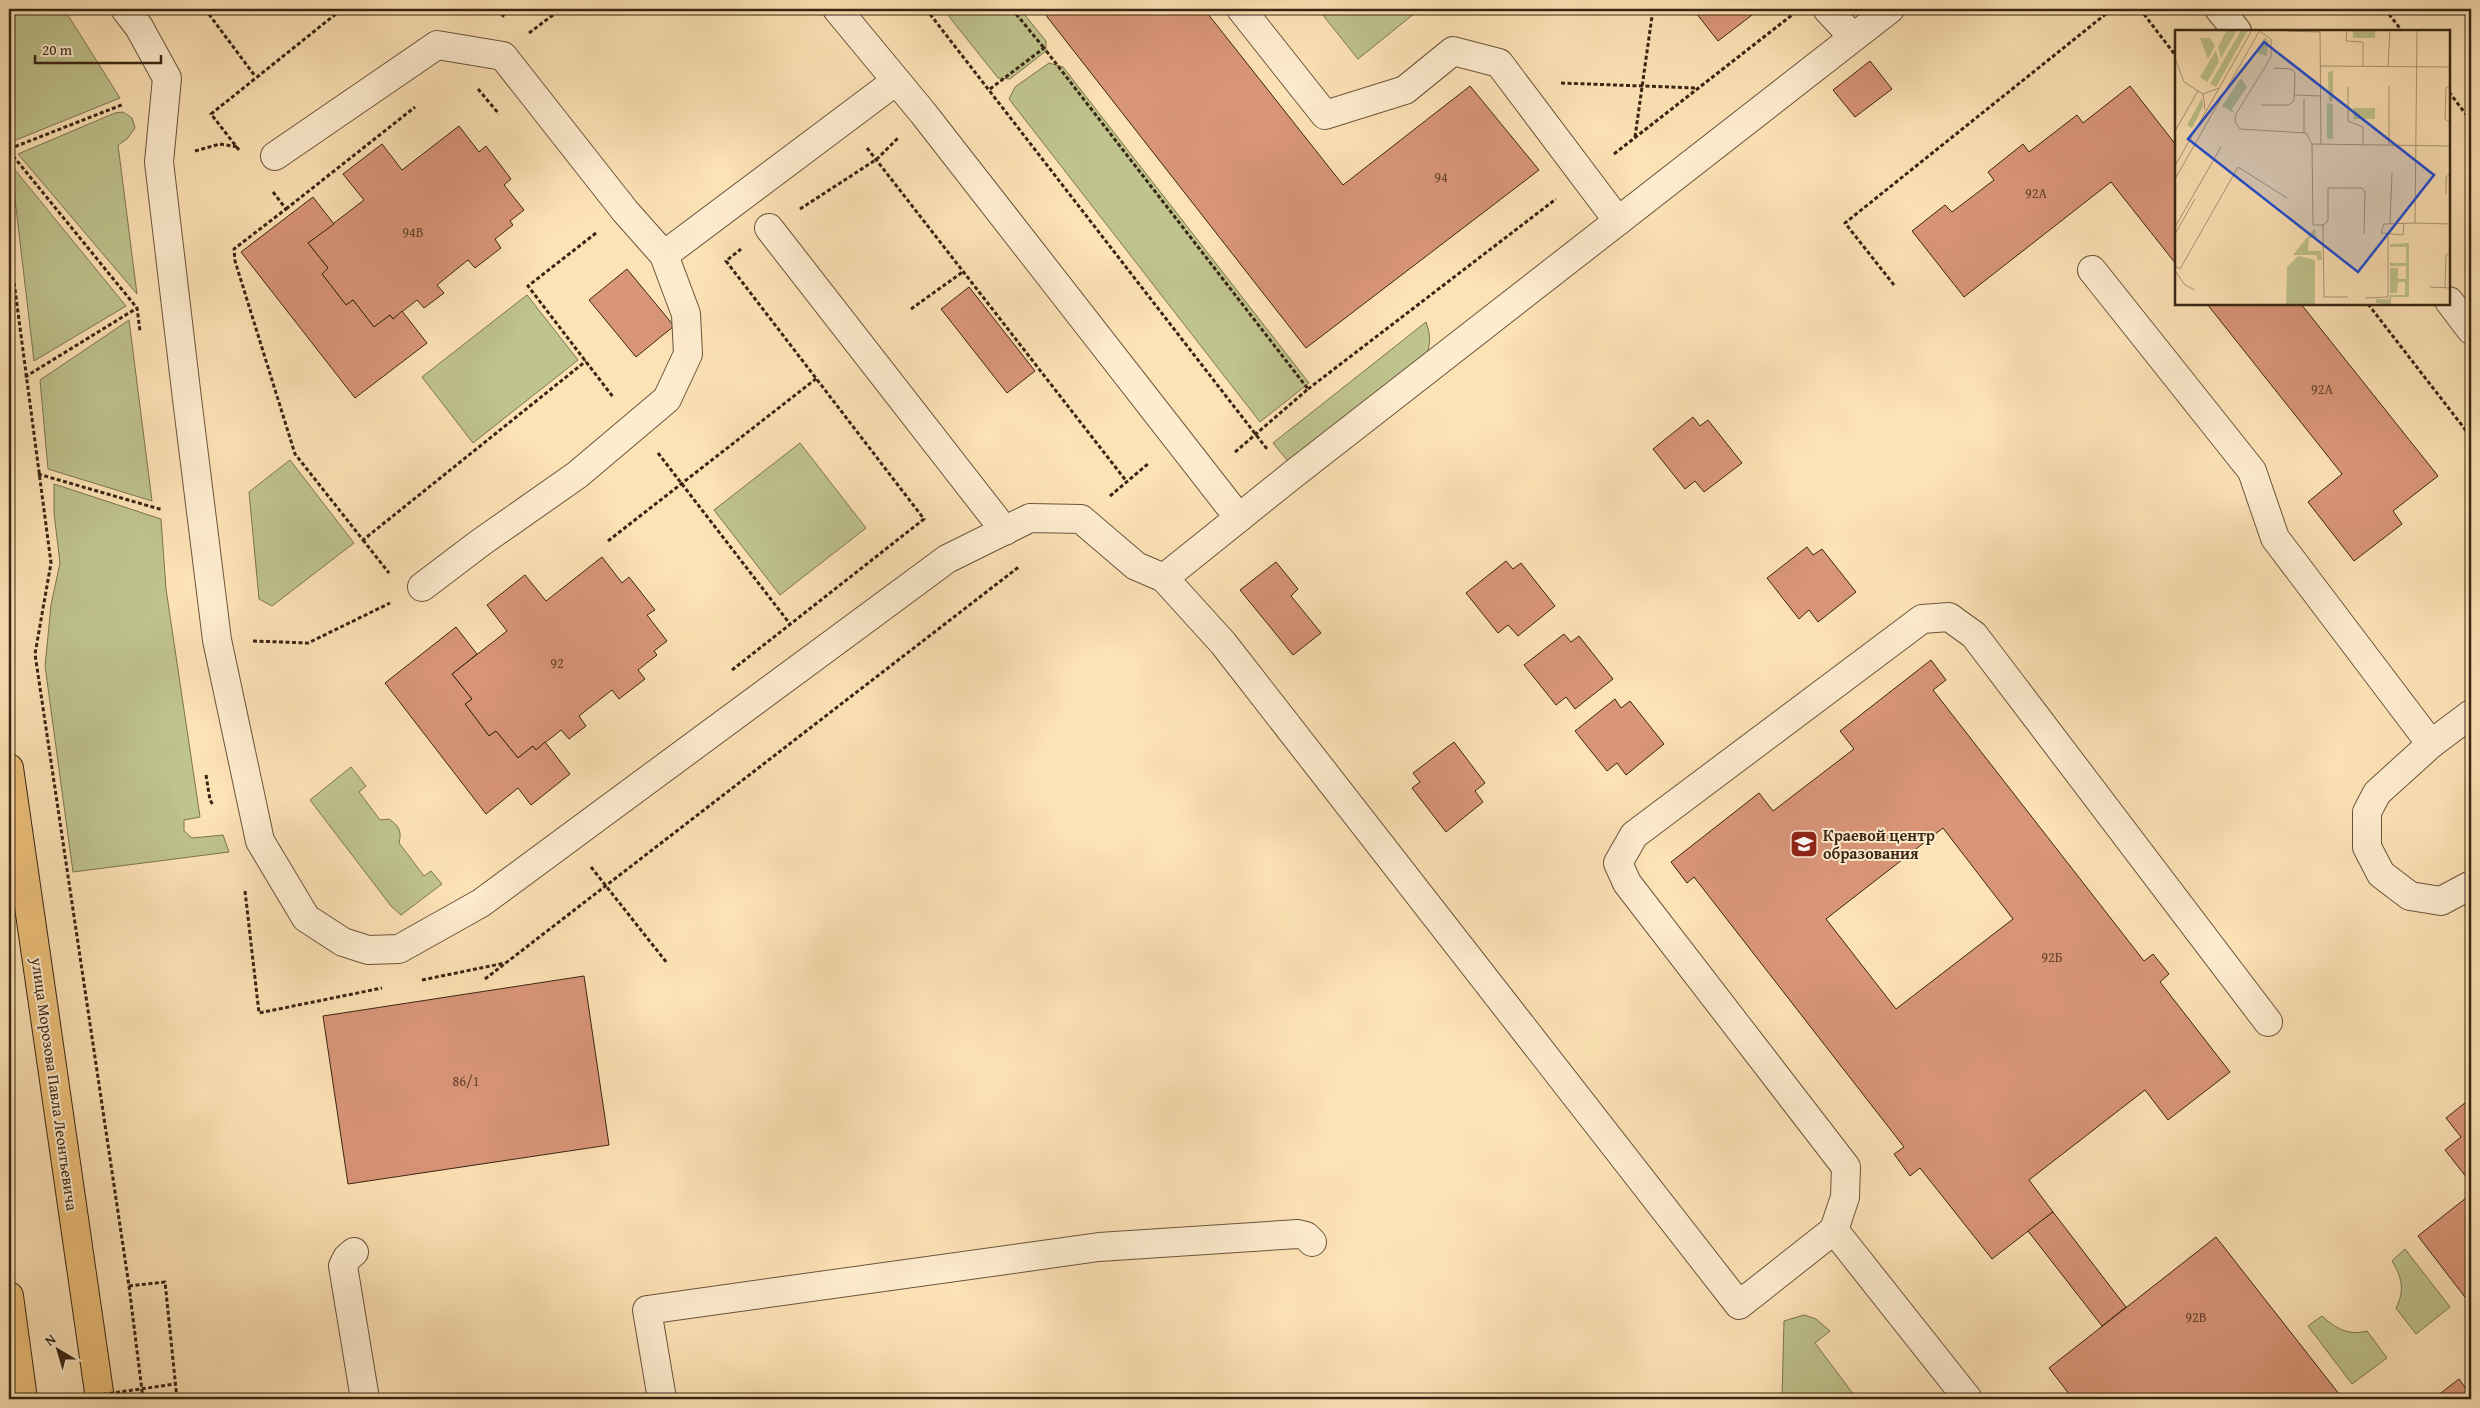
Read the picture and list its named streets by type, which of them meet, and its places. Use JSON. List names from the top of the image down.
{
  "streets": {
    "main road": ["улица Морозова Павла Леонтьевича"]
  },
  "places": {
    "school or university": ["Краевой центр образования"]
  },
  "house_numbers": [
    "94",
    "92А",
    "94В",
    "92А",
    "92",
    "92Б",
    "86/1",
    "92В"
  ],
  "scale_bar": "20 m",
  "north": "top left"
}
